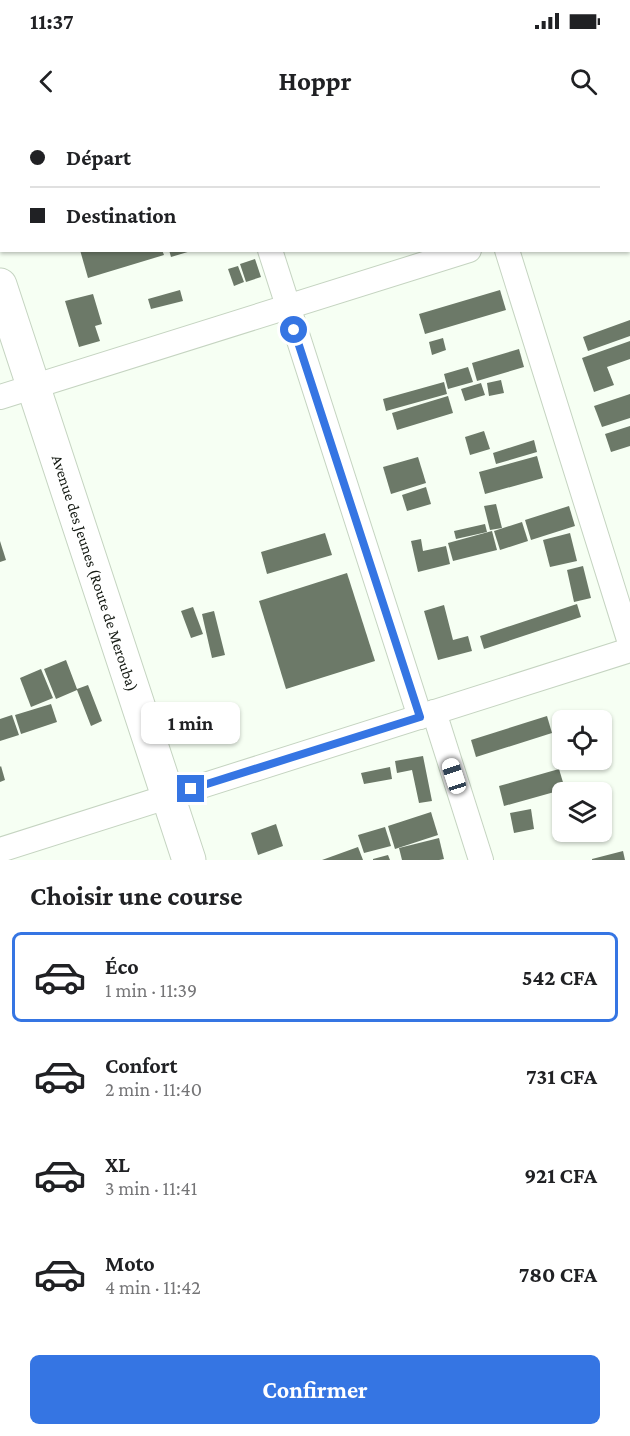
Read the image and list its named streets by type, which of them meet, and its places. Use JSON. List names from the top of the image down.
{
  "streets": {
    "main road": ["Avenue des Jeunes (Route de Merouba)"]
  },
  "page": {
    "status": "11:37",
    "header": "Hoppr",
    "banner": ["Départ", "Destination"],
    "bubble": "1 min",
    "heading": "Choisir une course",
    "list": [
      {
        "name": "Éco",
        "note": "1 min · 11:39",
        "value": "542 CFA"
      },
      {
        "name": "Confort",
        "note": "2 min · 11:40",
        "value": "731 CFA"
      },
      {
        "name": "XL",
        "note": "3 min · 11:41",
        "value": "921 CFA"
      },
      {
        "name": "Moto",
        "note": "4 min · 11:42",
        "value": "780 CFA"
      }
    ],
    "buttons": "Confirmer"
  }
}
